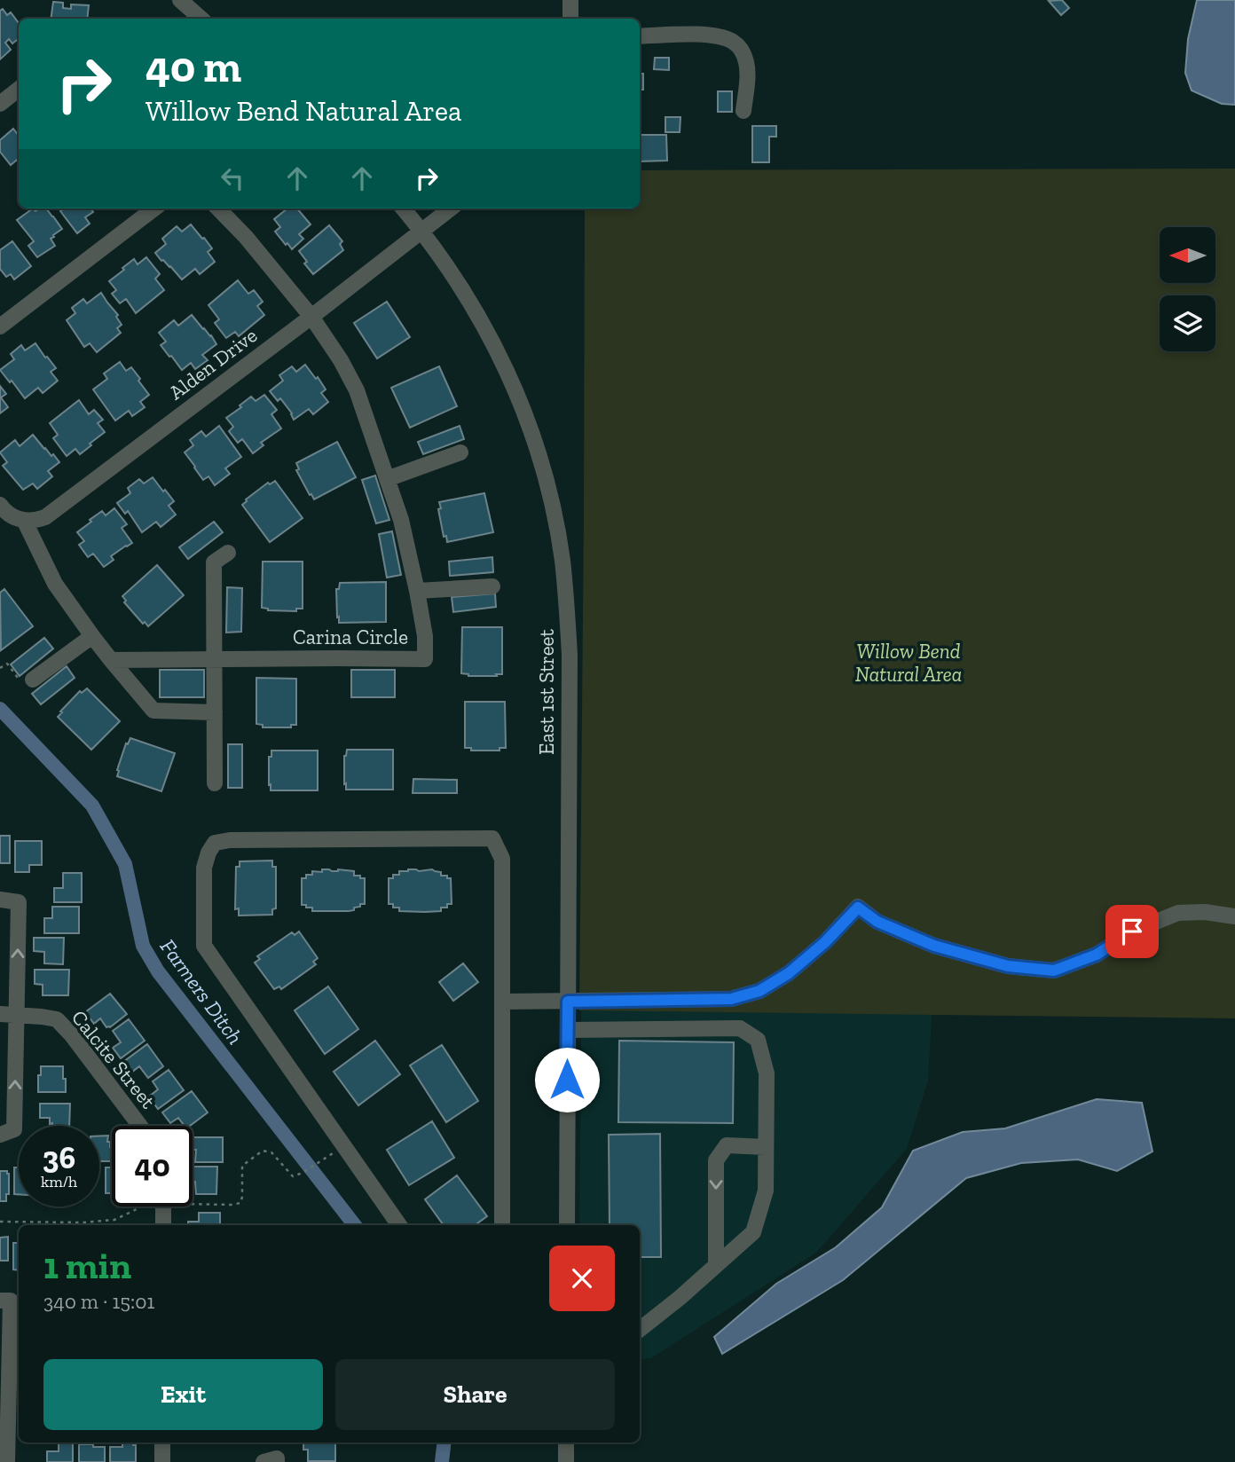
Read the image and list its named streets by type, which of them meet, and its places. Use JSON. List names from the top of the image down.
{
  "streets": {
    "street": [
      "Alden Drive",
      "Carina Circle",
      "East 1st Street",
      "Calcite Street"
    ]
  },
  "crossings": [
    ["Alden Drive", "Carina Circle"],
    ["Alden Drive", "East 1st Street"]
  ],
  "water": ["Farmers Ditch"],
  "parks": ["Willow Bend Natural Area"],
  "north": "left",
  "page": {
    "turn": ["40 m", "Willow Bend Natural Area"],
    "speed": "36 km/h",
    "limit": "40",
    "heading": ["1 min", "340 m · 15:01"],
    "buttons": ["Exit", "Share"]
  }
}
